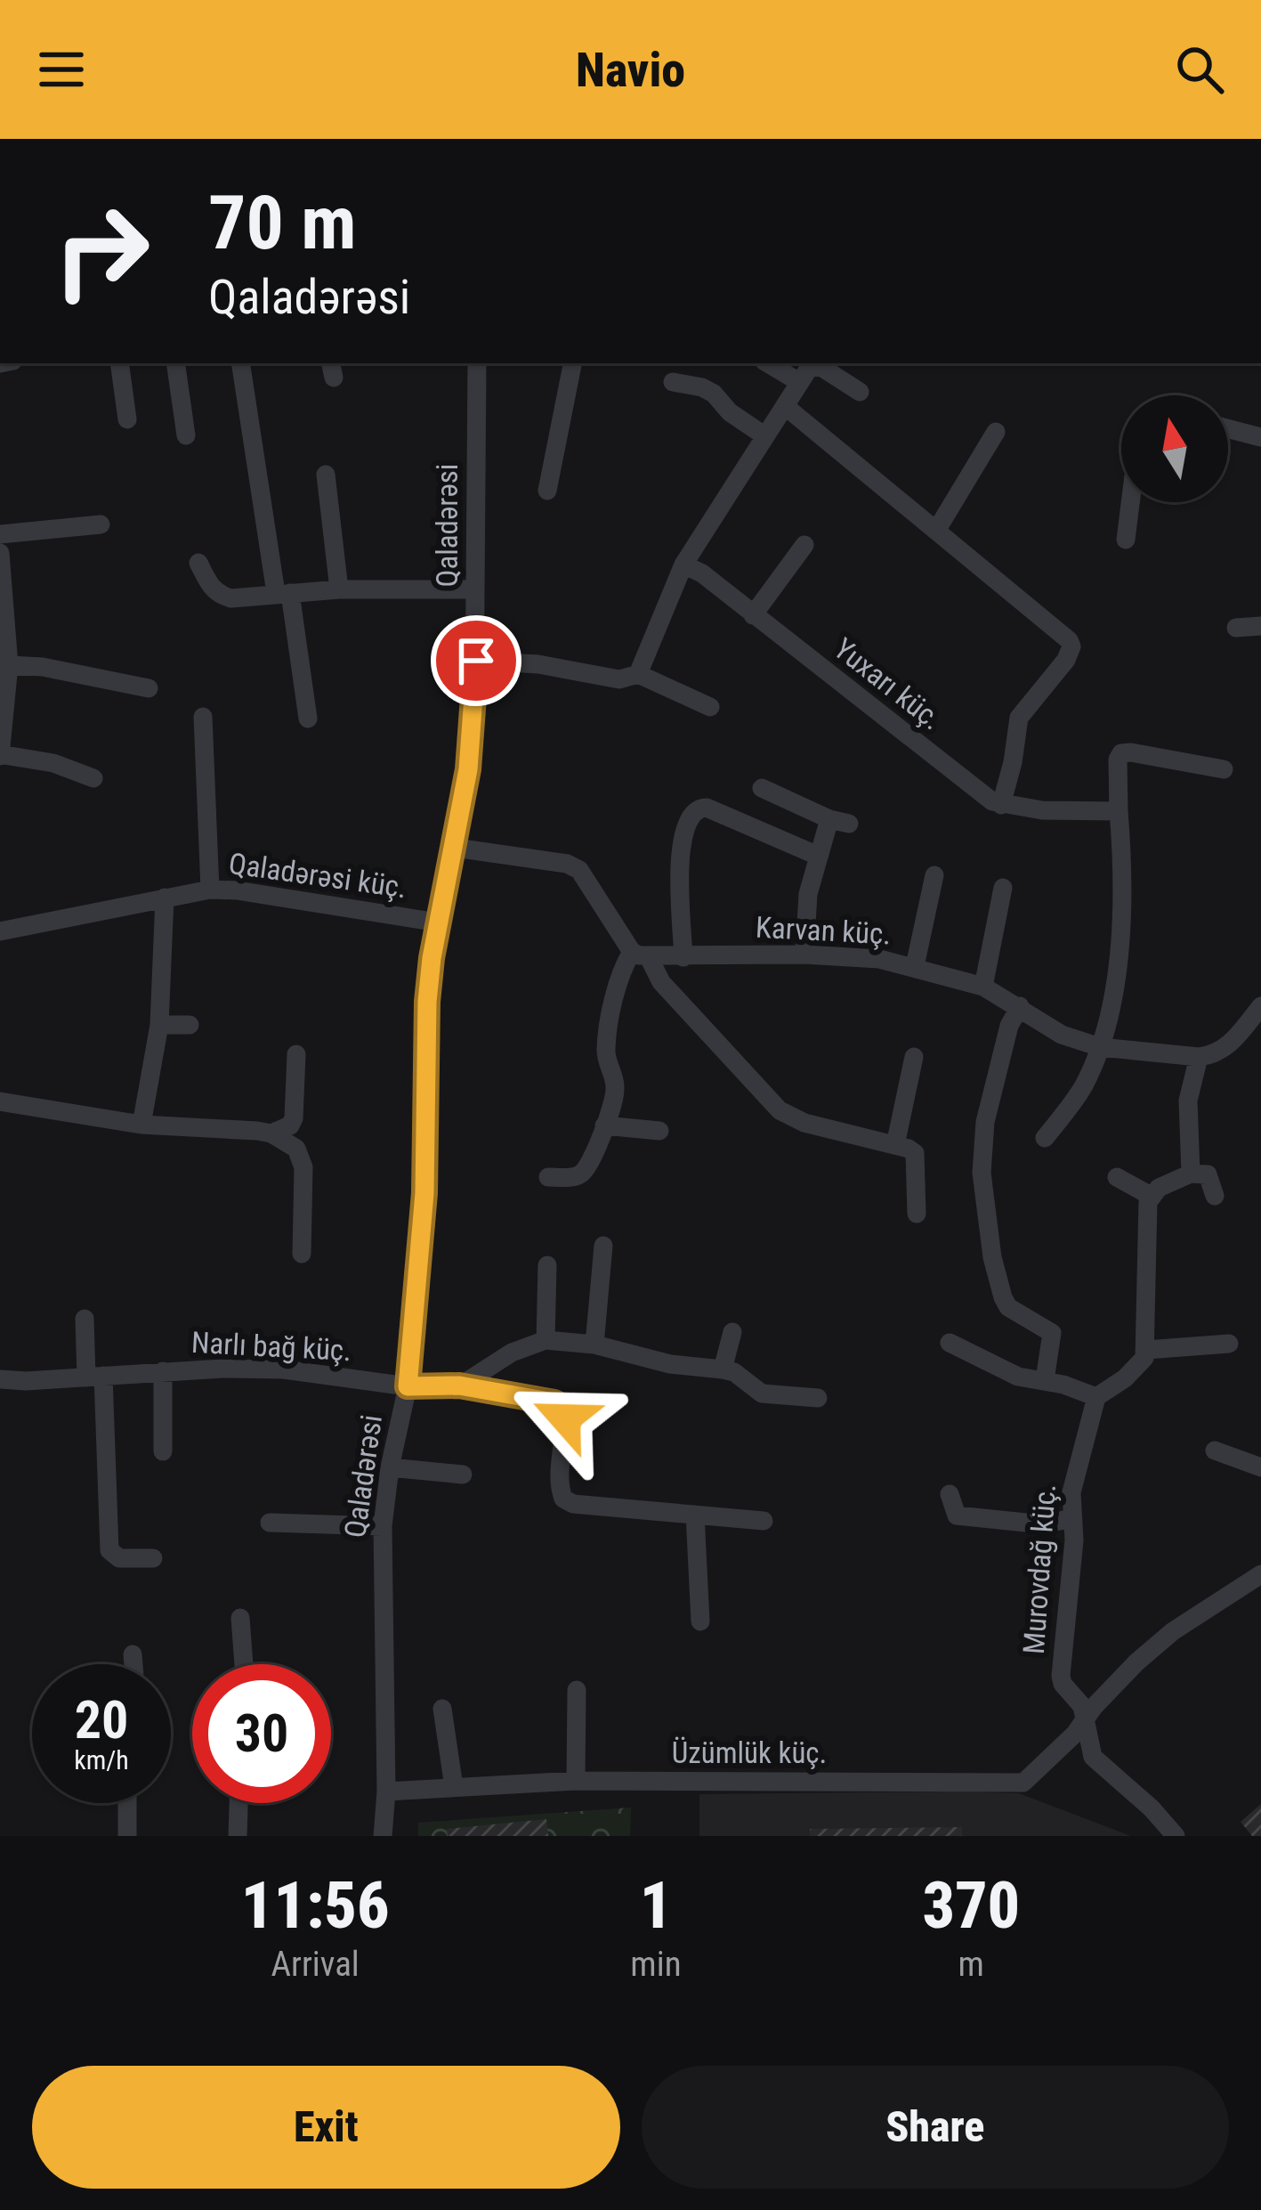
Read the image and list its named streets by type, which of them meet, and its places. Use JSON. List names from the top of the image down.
{
  "streets": {
    "street": [
      "Qaladərəsi",
      "Yuxarı küç.",
      "Qaladərəsi küç.",
      "Karvan küç.",
      "Narlı bağ küç.",
      "Murovdağ küç.",
      "Üzümlük küç."
    ]
  },
  "crossings": [
    ["Qaladərəsi", "Qaladərəsi küç."],
    ["Qaladərəsi", "Narlı bağ küç."],
    ["Qaladərəsi", "Üzümlük küç."],
    ["Murovdağ küç.", "Üzümlük küç."]
  ],
  "north": "top",
  "page": {
    "header": "Navio",
    "turn": ["70 m", "Qaladərəsi"],
    "speed": "20 km/h",
    "limit": "30",
    "eta": [
      "11:56",
      "Arrival",
      "1",
      "min",
      "370",
      "m"
    ],
    "buttons": ["Exit", "Share"]
  }
}
